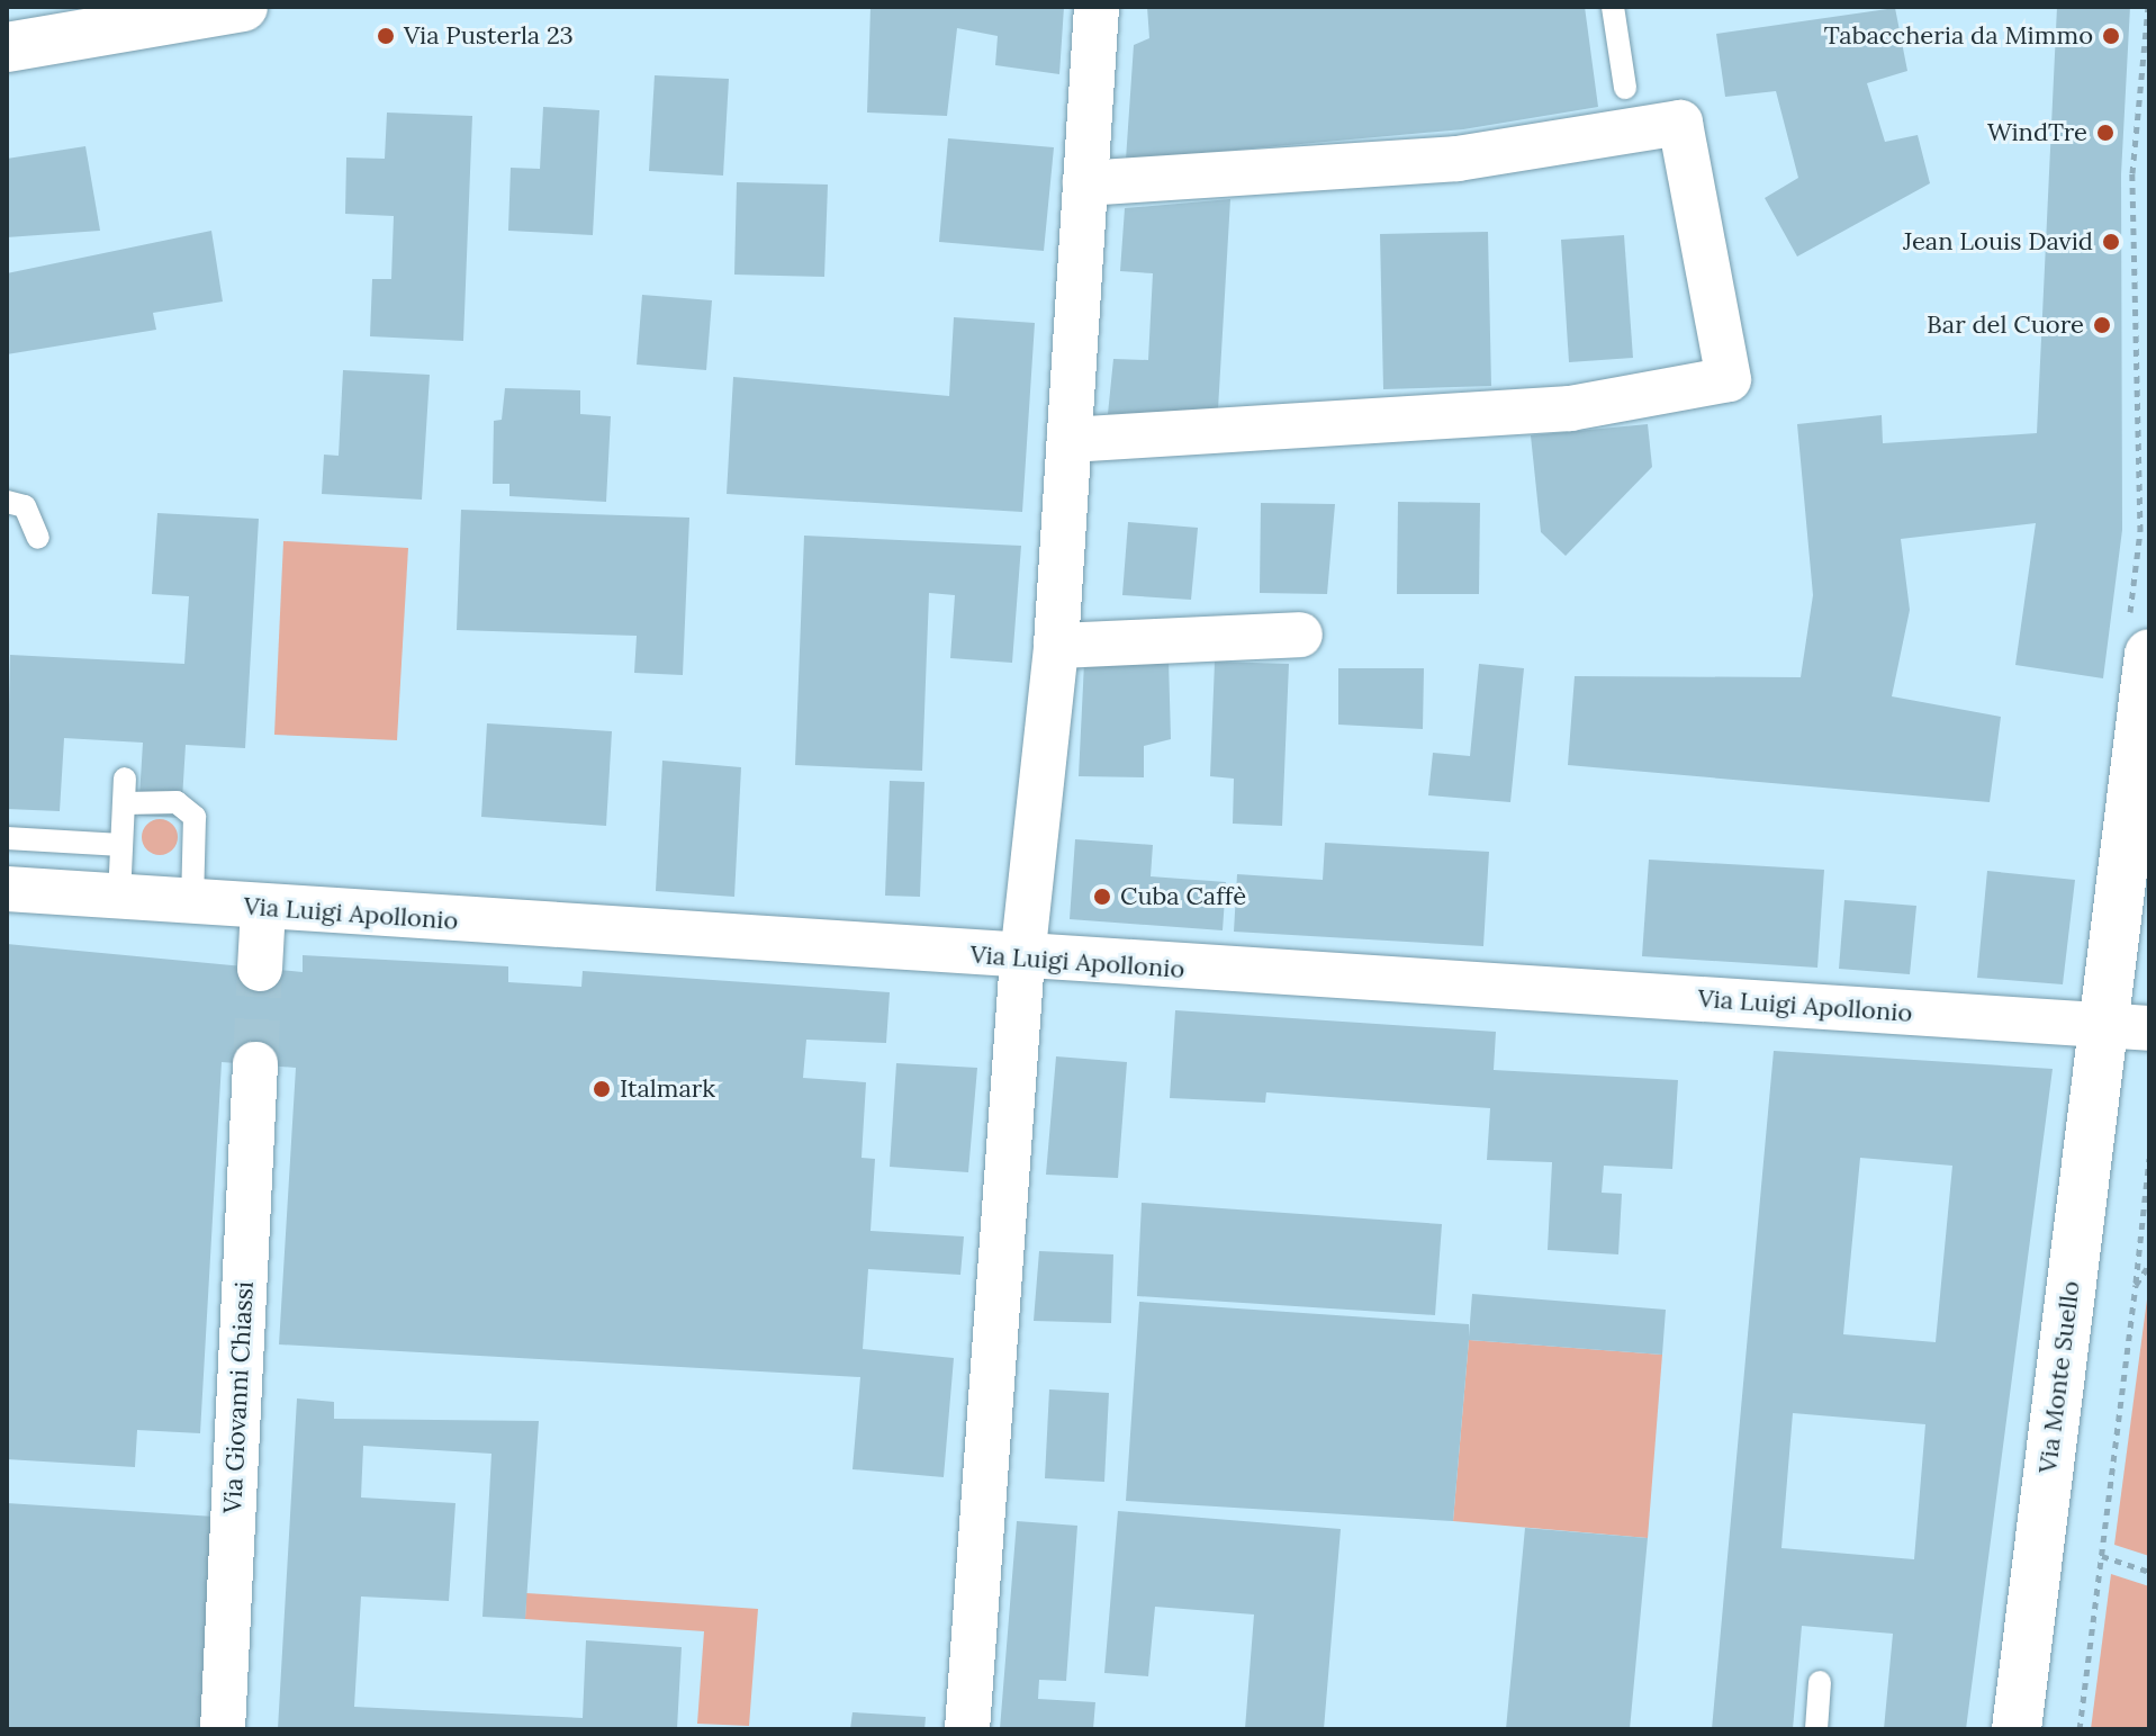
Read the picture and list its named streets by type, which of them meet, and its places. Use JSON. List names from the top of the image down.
{
  "streets": {
    "main road": ["Via Monte Suello"],
    "street": ["Via Luigi Apollonio", "Via Giovanni Chiassi"]
  },
  "crossings": [
    ["Via Luigi Apollonio", "Via Monte Suello"]
  ],
  "places": [
    "Via Pusterla 23",
    "Tabaccheria da Mimmo",
    "WindTre",
    "Jean Louis David",
    "Bar del Cuore",
    "Cuba Caffè",
    "Italmark"
  ]
}
